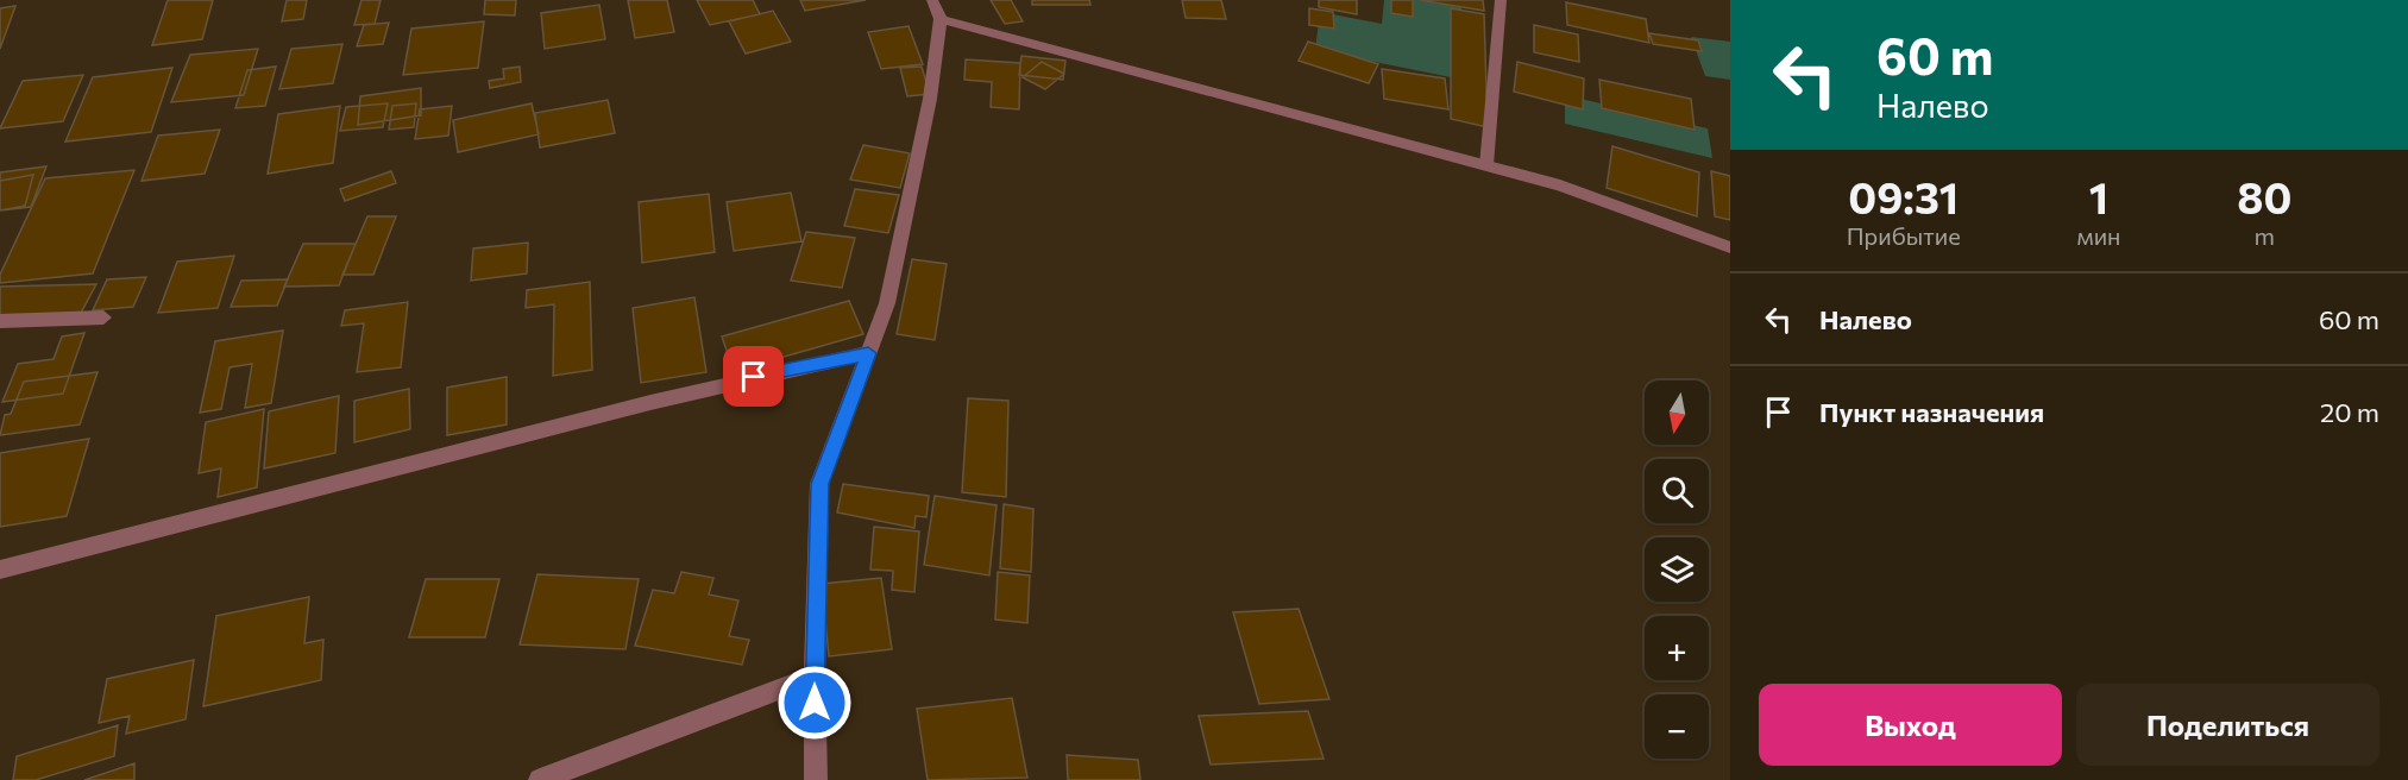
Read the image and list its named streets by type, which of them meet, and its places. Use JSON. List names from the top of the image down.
{
  "north": "bottom",
  "page": {
    "turn": ["60 m", "Налево"],
    "eta": [
      "09:31",
      "Прибытие",
      "1",
      "мин",
      "80",
      "m"
    ],
    "list": [
      {
        "name": "Налево",
        "value": "60 m"
      },
      {
        "name": "Пункт назначения",
        "value": "20 m"
      }
    ],
    "map_buttons": ["+", "−"],
    "buttons": ["Выход", "Поделиться"]
  }
}
